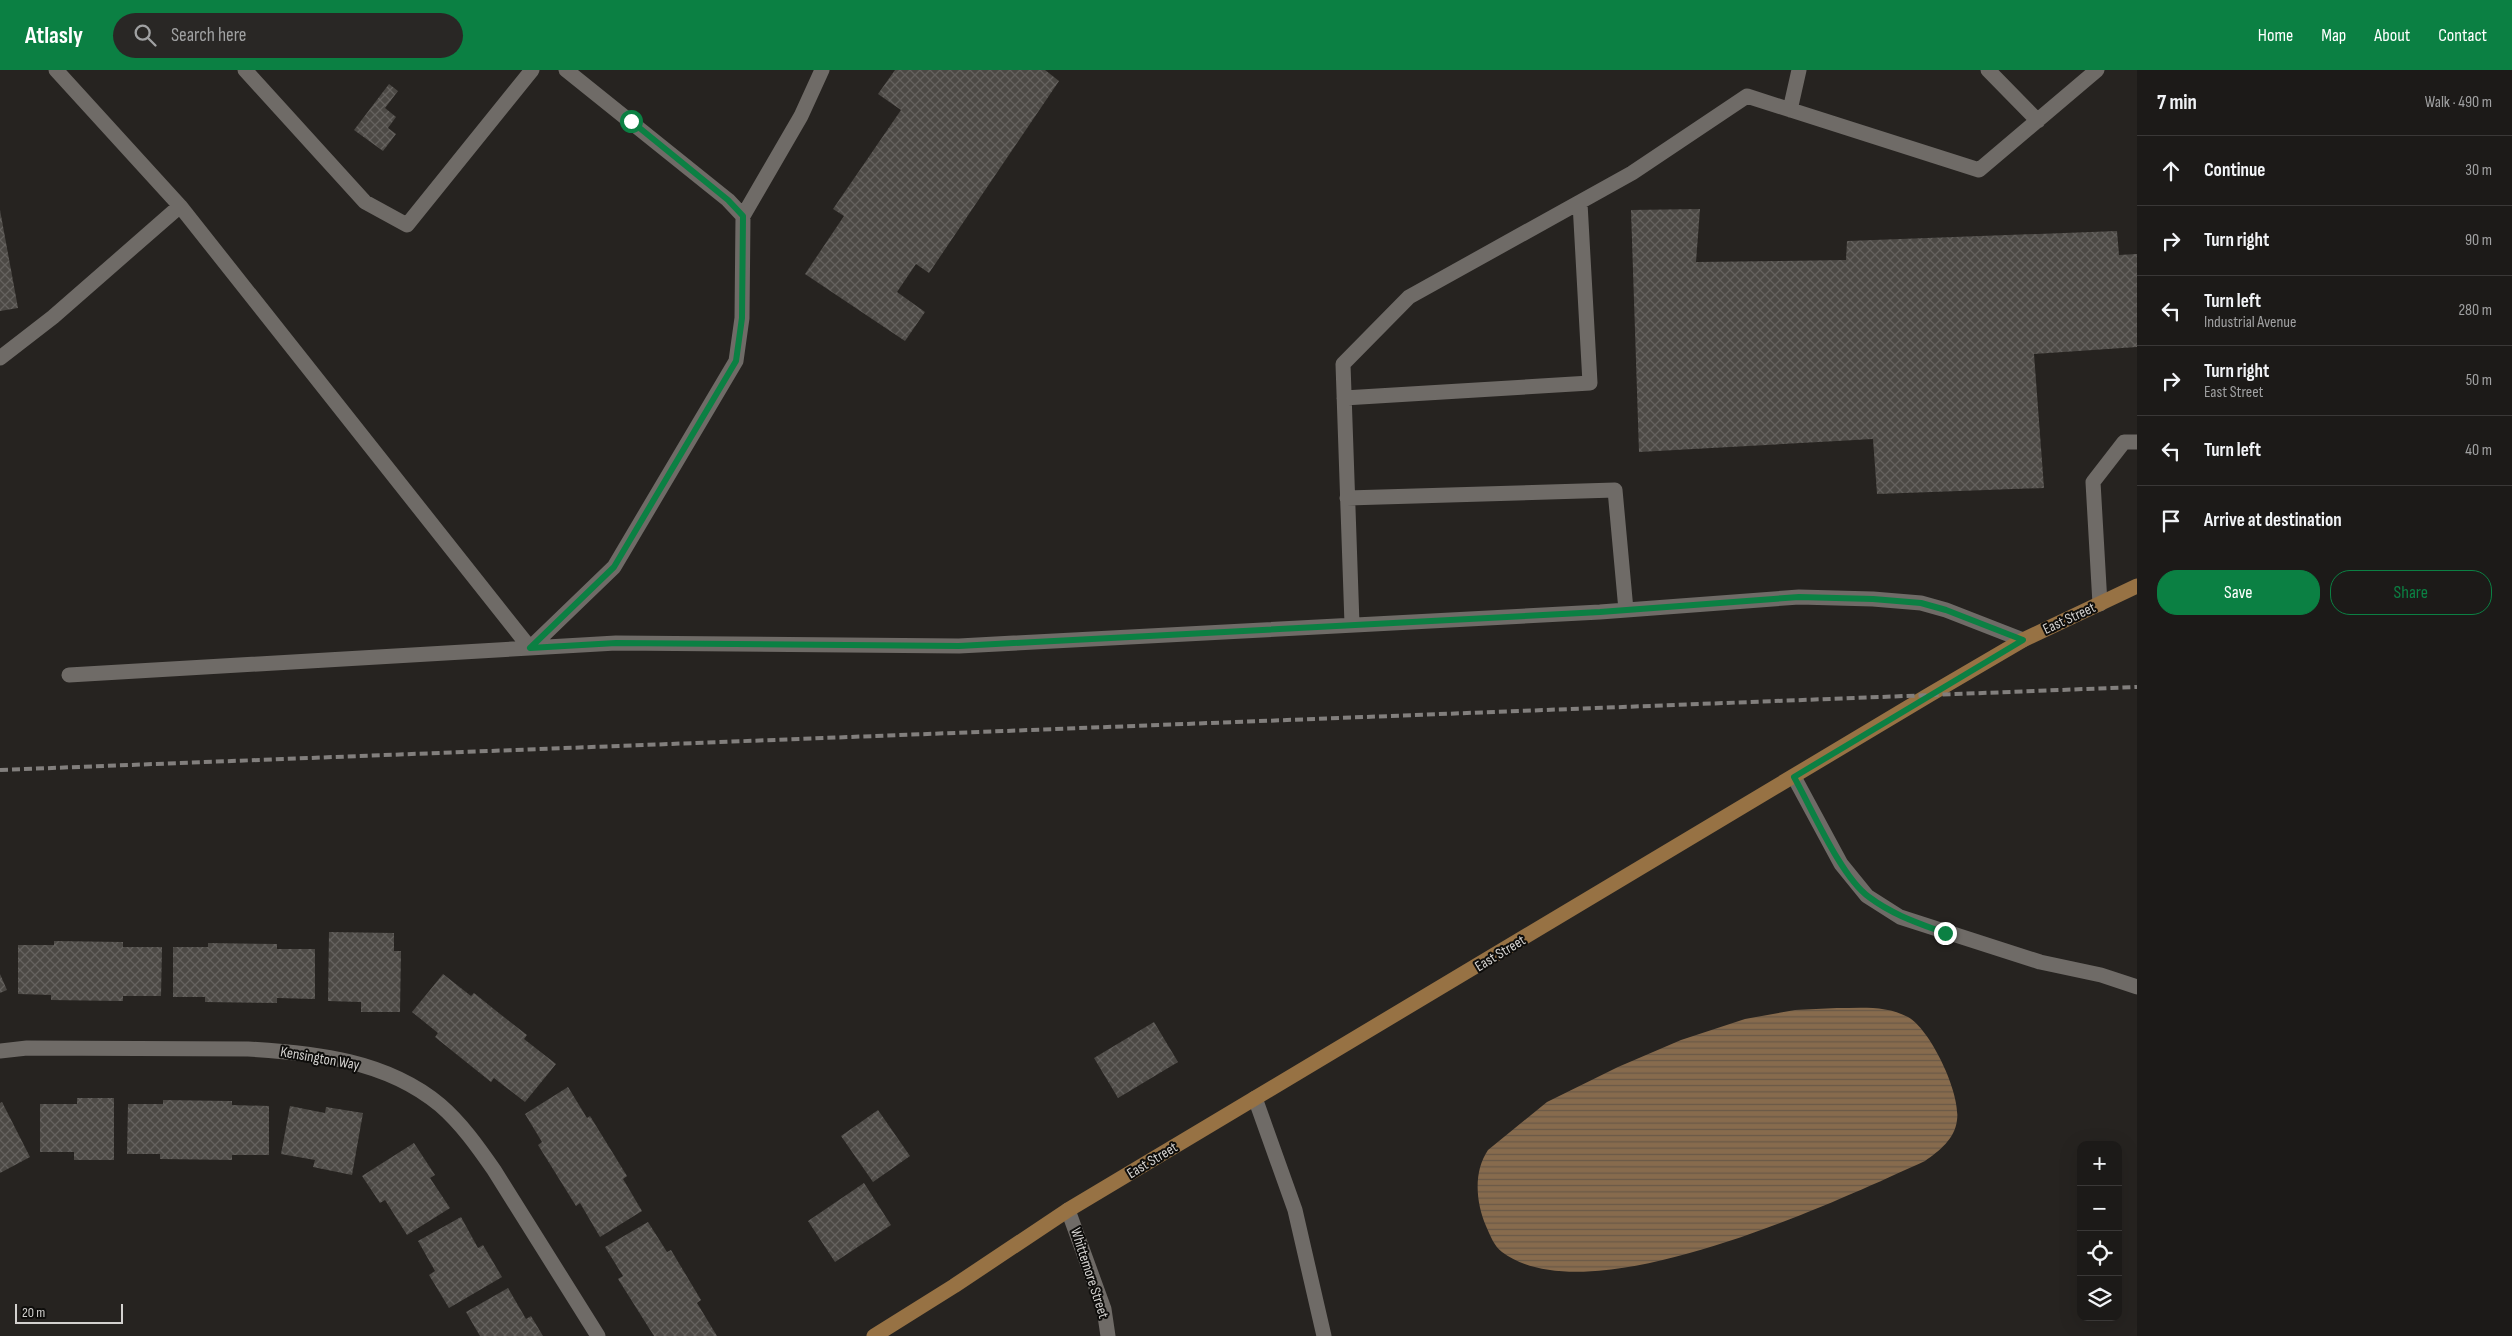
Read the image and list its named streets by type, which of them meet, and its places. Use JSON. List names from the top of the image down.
{
  "streets": {
    "main road": ["East Street"],
    "street": ["Kensington Way", "Whittemore Street"]
  },
  "crossings": [
    ["East Street", "Whittemore Street"]
  ],
  "scale_bar": "20 m",
  "page": {
    "header": "Atlasly",
    "search": "Search here",
    "nav": [
      "Home",
      "Map",
      "About",
      "Contact"
    ],
    "heading": ["7 min", "Walk · 490 m"],
    "list": [
      ["Continue", "30 m"],
      ["Turn right", "90 m"],
      ["Turn left", "Industrial Avenue", "280 m"],
      ["Turn right", "East Street", "50 m"],
      ["Turn left", "40 m"],
      "Arrive at destination"
    ],
    "buttons": ["Save", "Share"],
    "map_buttons": ["+", "−"],
    "scale": "20 m"
  }
}
